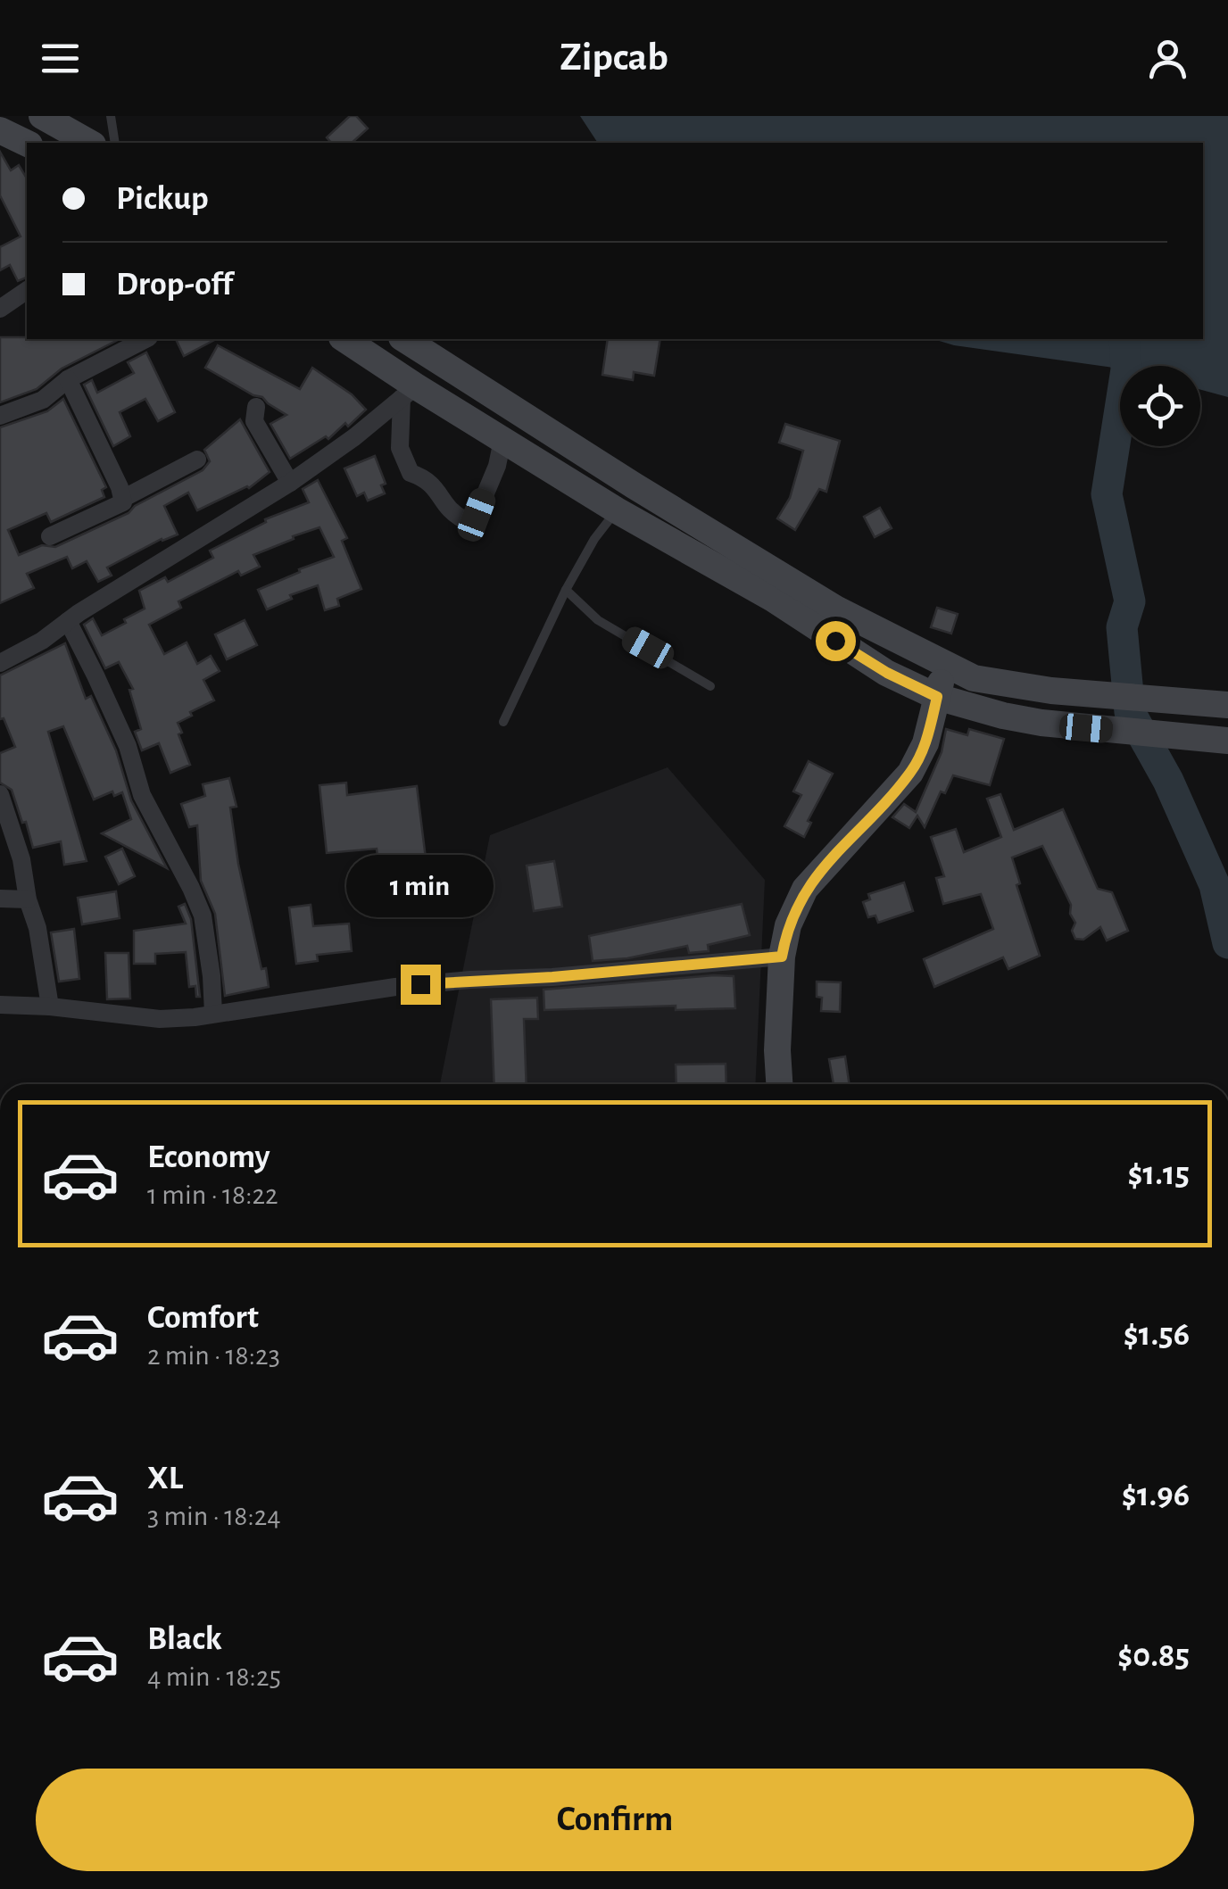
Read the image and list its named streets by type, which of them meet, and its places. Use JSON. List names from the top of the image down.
{
  "page": {
    "header": "Zipcab",
    "banner": ["Pickup", "Drop-off"],
    "bubble": "1 min",
    "list": [
      {
        "name": "Economy",
        "note": "1 min · 18:22",
        "value": "$1.15"
      },
      {
        "name": "Comfort",
        "note": "2 min · 18:23",
        "value": "$1.56"
      },
      {
        "name": "XL",
        "note": "3 min · 18:24",
        "value": "$1.96"
      },
      {
        "name": "Black",
        "note": "4 min · 18:25",
        "value": "$0.85"
      }
    ],
    "buttons": "Confirm"
  }
}
